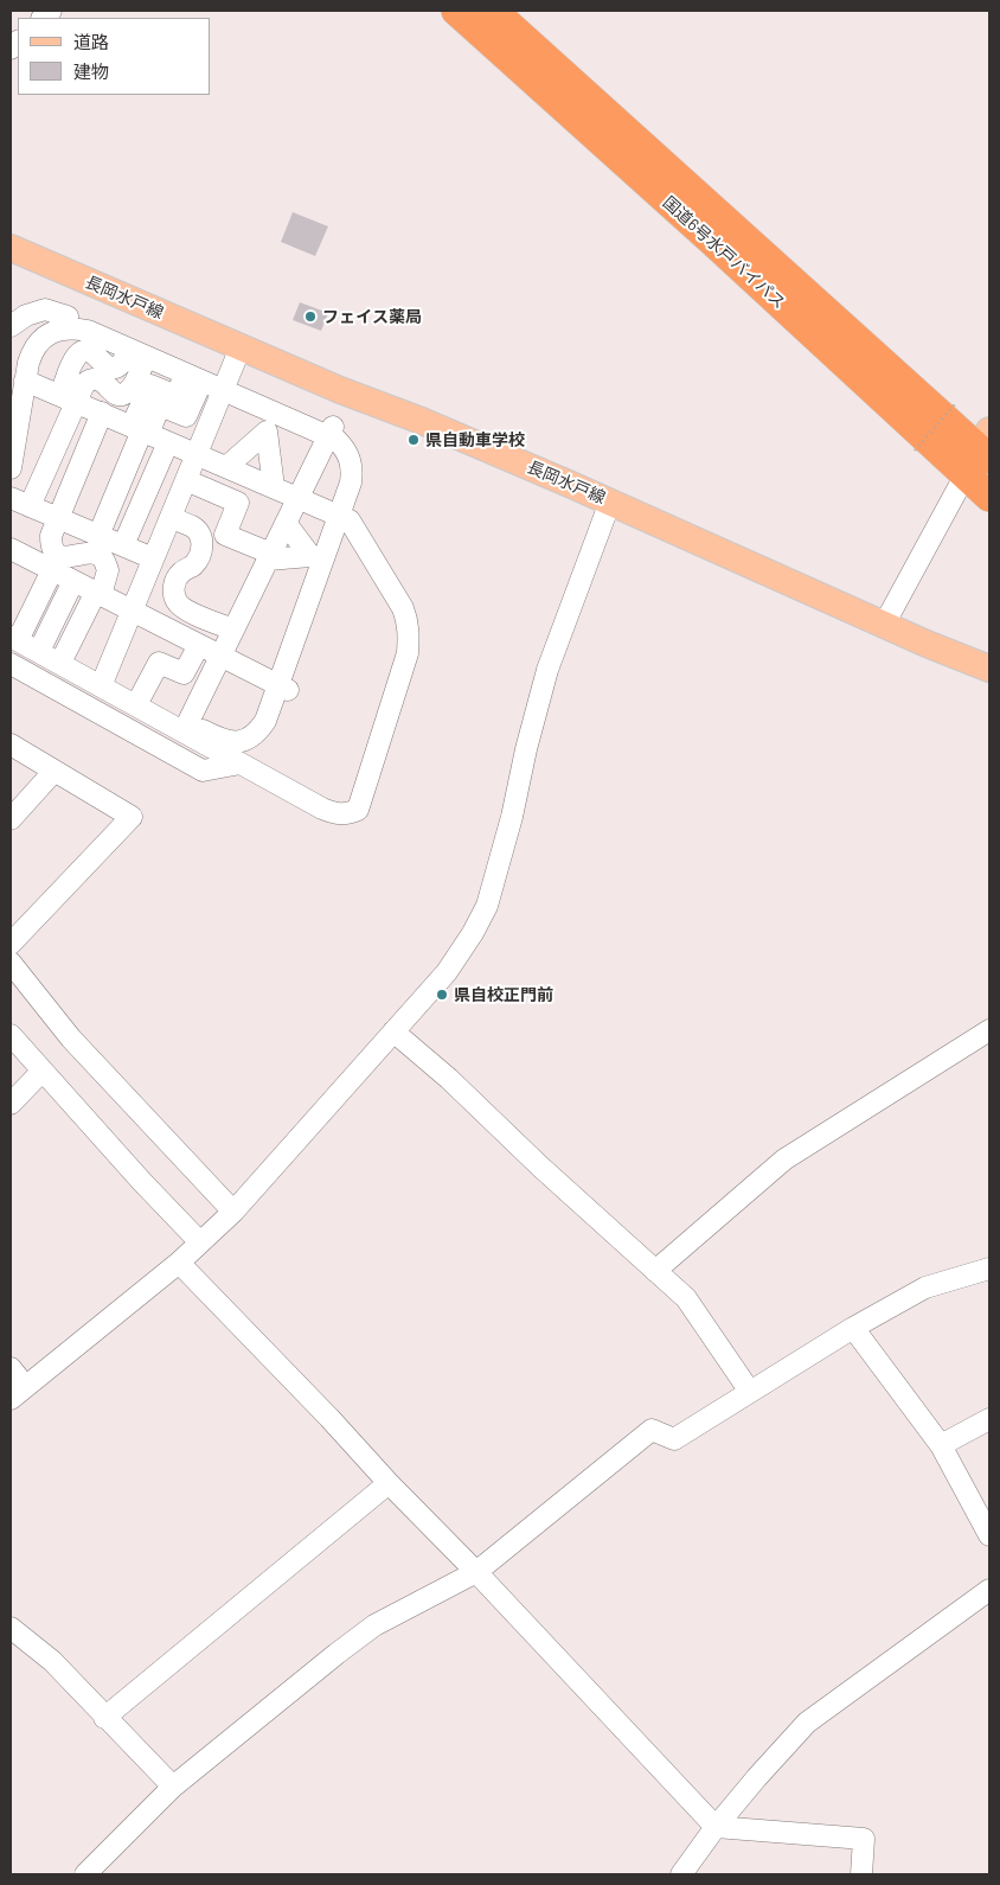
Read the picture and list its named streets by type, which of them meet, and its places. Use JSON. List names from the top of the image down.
{
  "streets": {
    "highway": ["国道6号水戸バイパス"],
    "main road": ["長岡水戸線"]
  },
  "places": ["フェイス薬局", "県自動車学校", "県自校正門前"],
  "legend": ["道路", "建物"]
}
